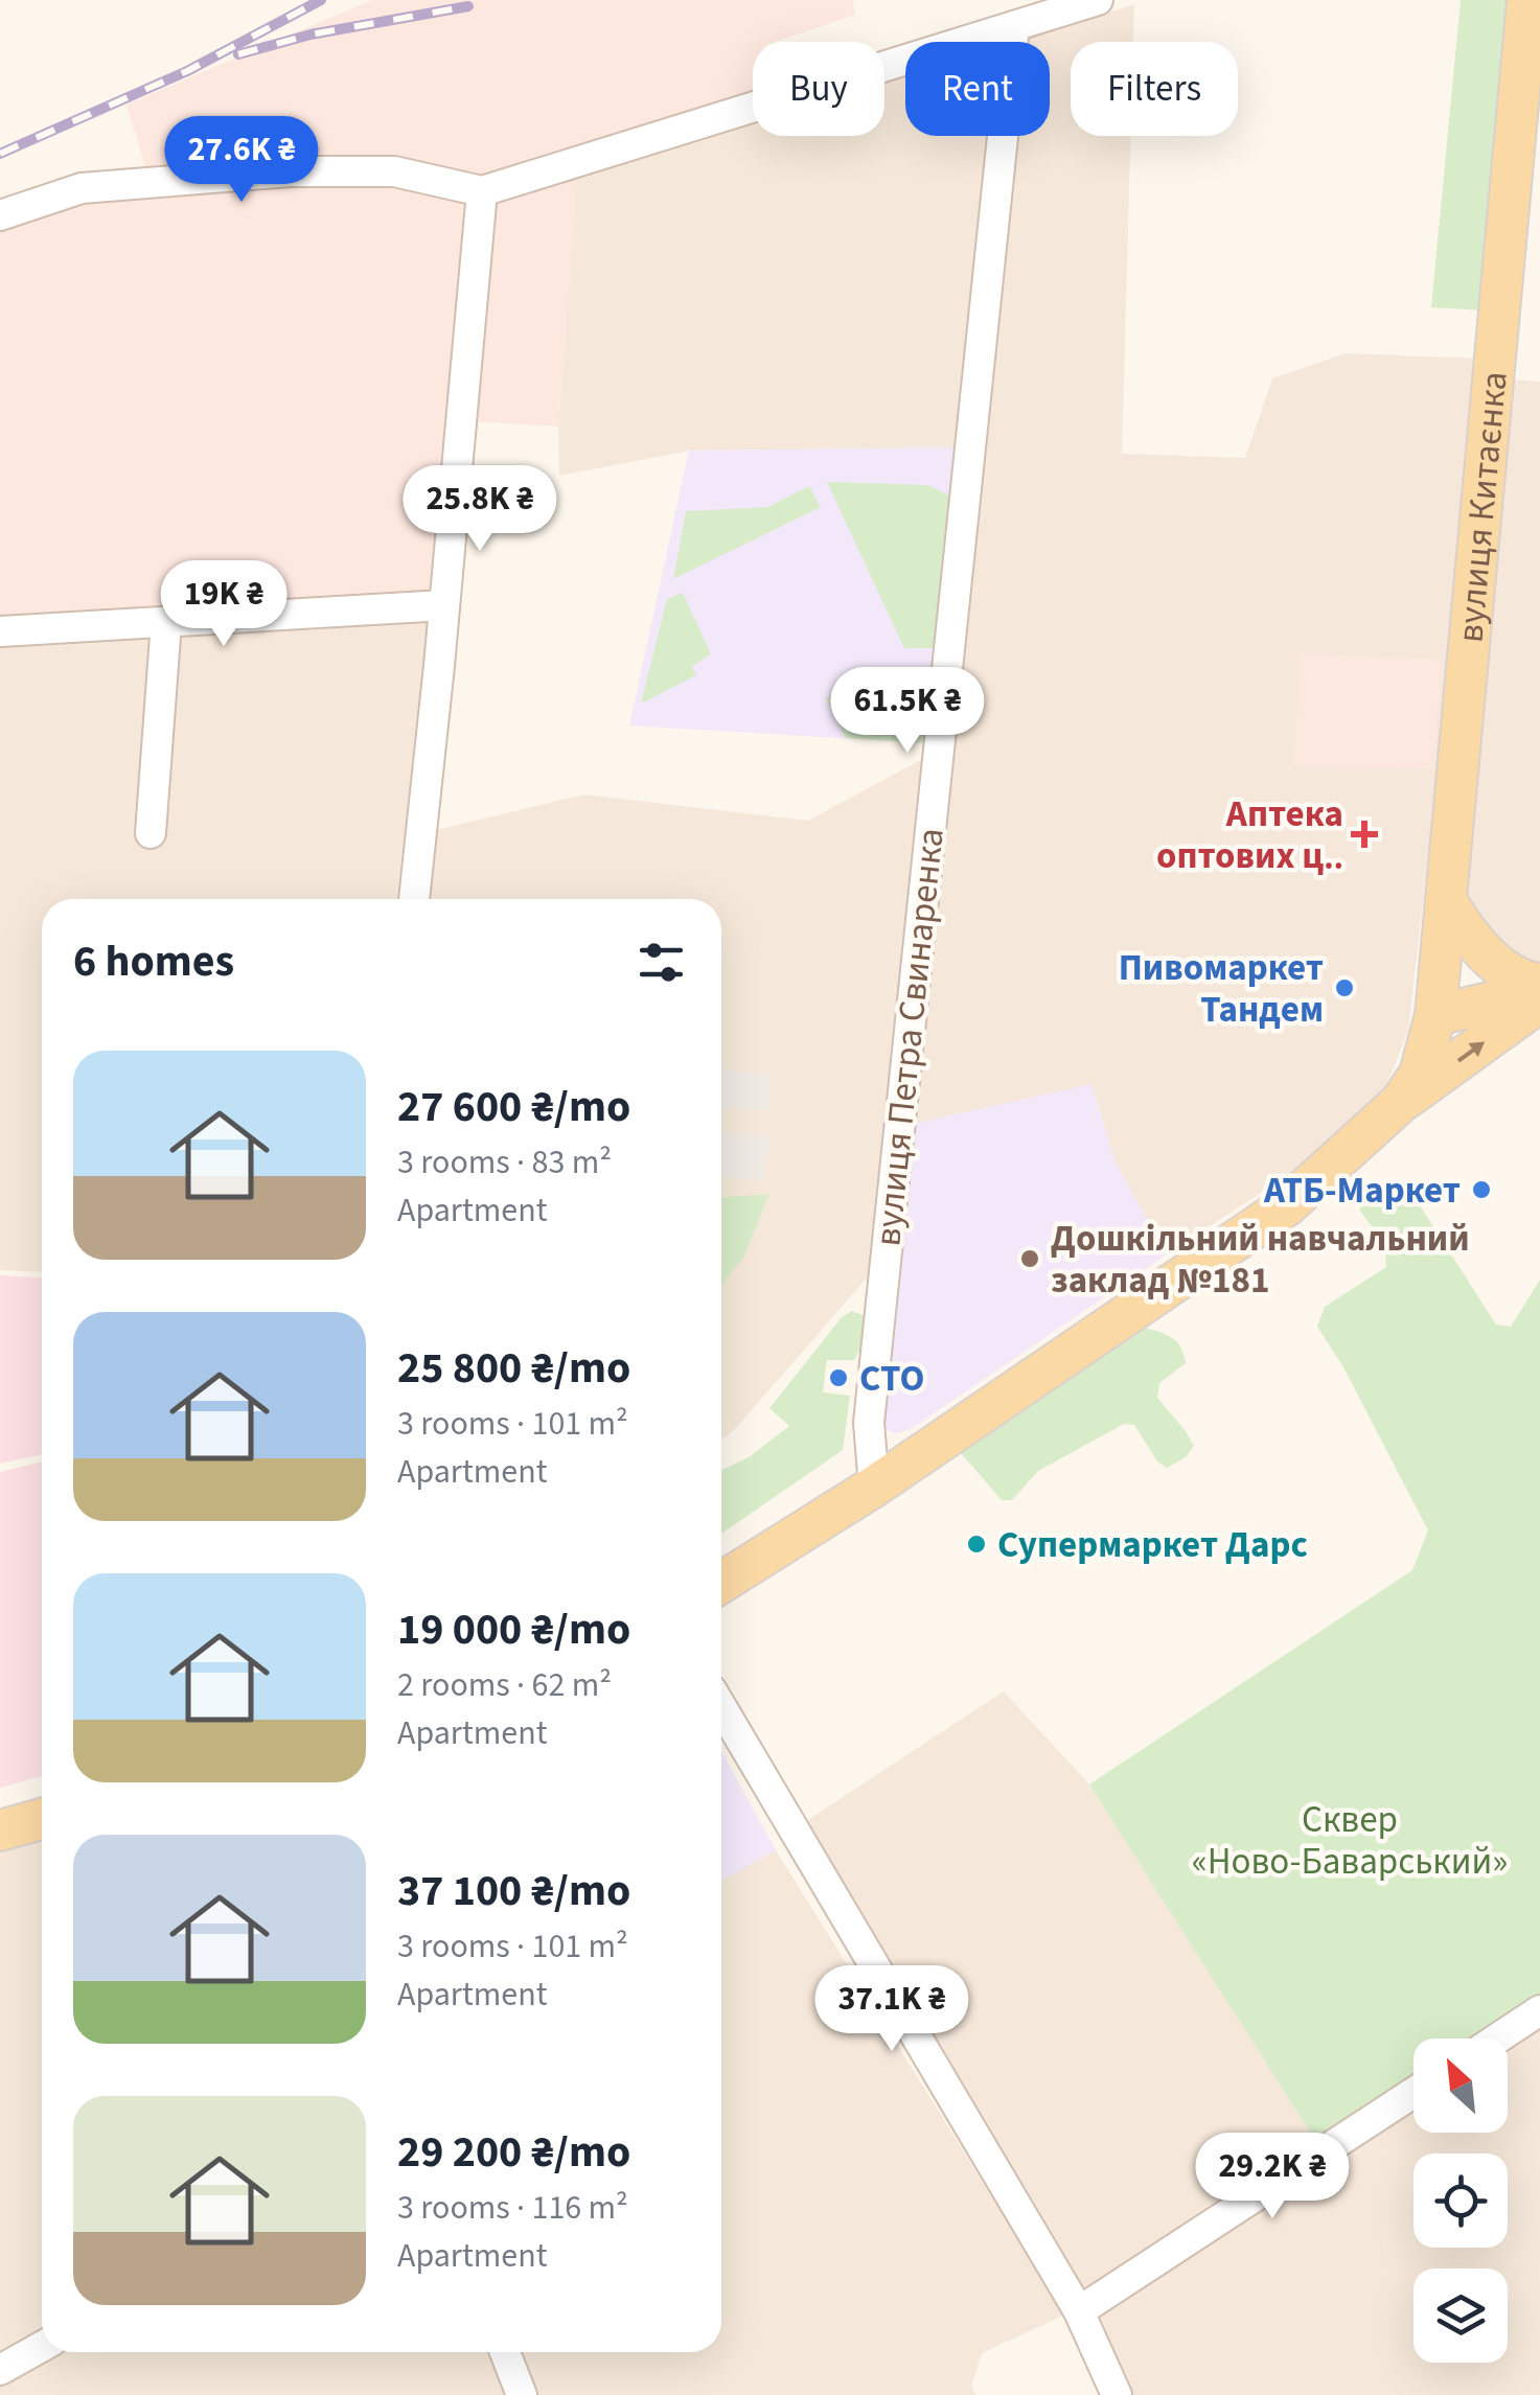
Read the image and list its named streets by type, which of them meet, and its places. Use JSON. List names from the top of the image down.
{
  "streets": {
    "main road": ["вулиця Китаєнка"],
    "street": ["вулиця Петра Свинаренка"]
  },
  "parks": ["Сквер «Ново-Баварський»"],
  "places": {
    "health": ["Аптека оптових ц‥"],
    "other": [
      "Пивомаркет Тандем",
      "АТБ-Маркет",
      "Дошкільний навчальний заклад №181",
      "СТО",
      "Супермаркет Дарс"
    ]
  },
  "north": "top left",
  "page": {
    "chip": ["Buy", "Rent", "Filters"],
    "price": [
      "27.6K ₴",
      "25.8K ₴",
      "19K ₴",
      "61.5K ₴",
      "37.1K ₴",
      "29.2K ₴"
    ],
    "heading": "6 homes",
    "list": [
      {
        "name": "27 600 ₴/mo",
        "note": "3 rooms · 83 m² · Apartment"
      },
      {
        "name": "25 800 ₴/mo",
        "note": "3 rooms · 101 m² · Apartment"
      },
      {
        "name": "19 000 ₴/mo",
        "note": "2 rooms · 62 m² · Apartment"
      },
      {
        "name": "37 100 ₴/mo",
        "note": "3 rooms · 101 m² · Apartment"
      },
      {
        "name": "29 200 ₴/mo",
        "note": "3 rooms · 116 m² · Apartment"
      }
    ]
  }
}
